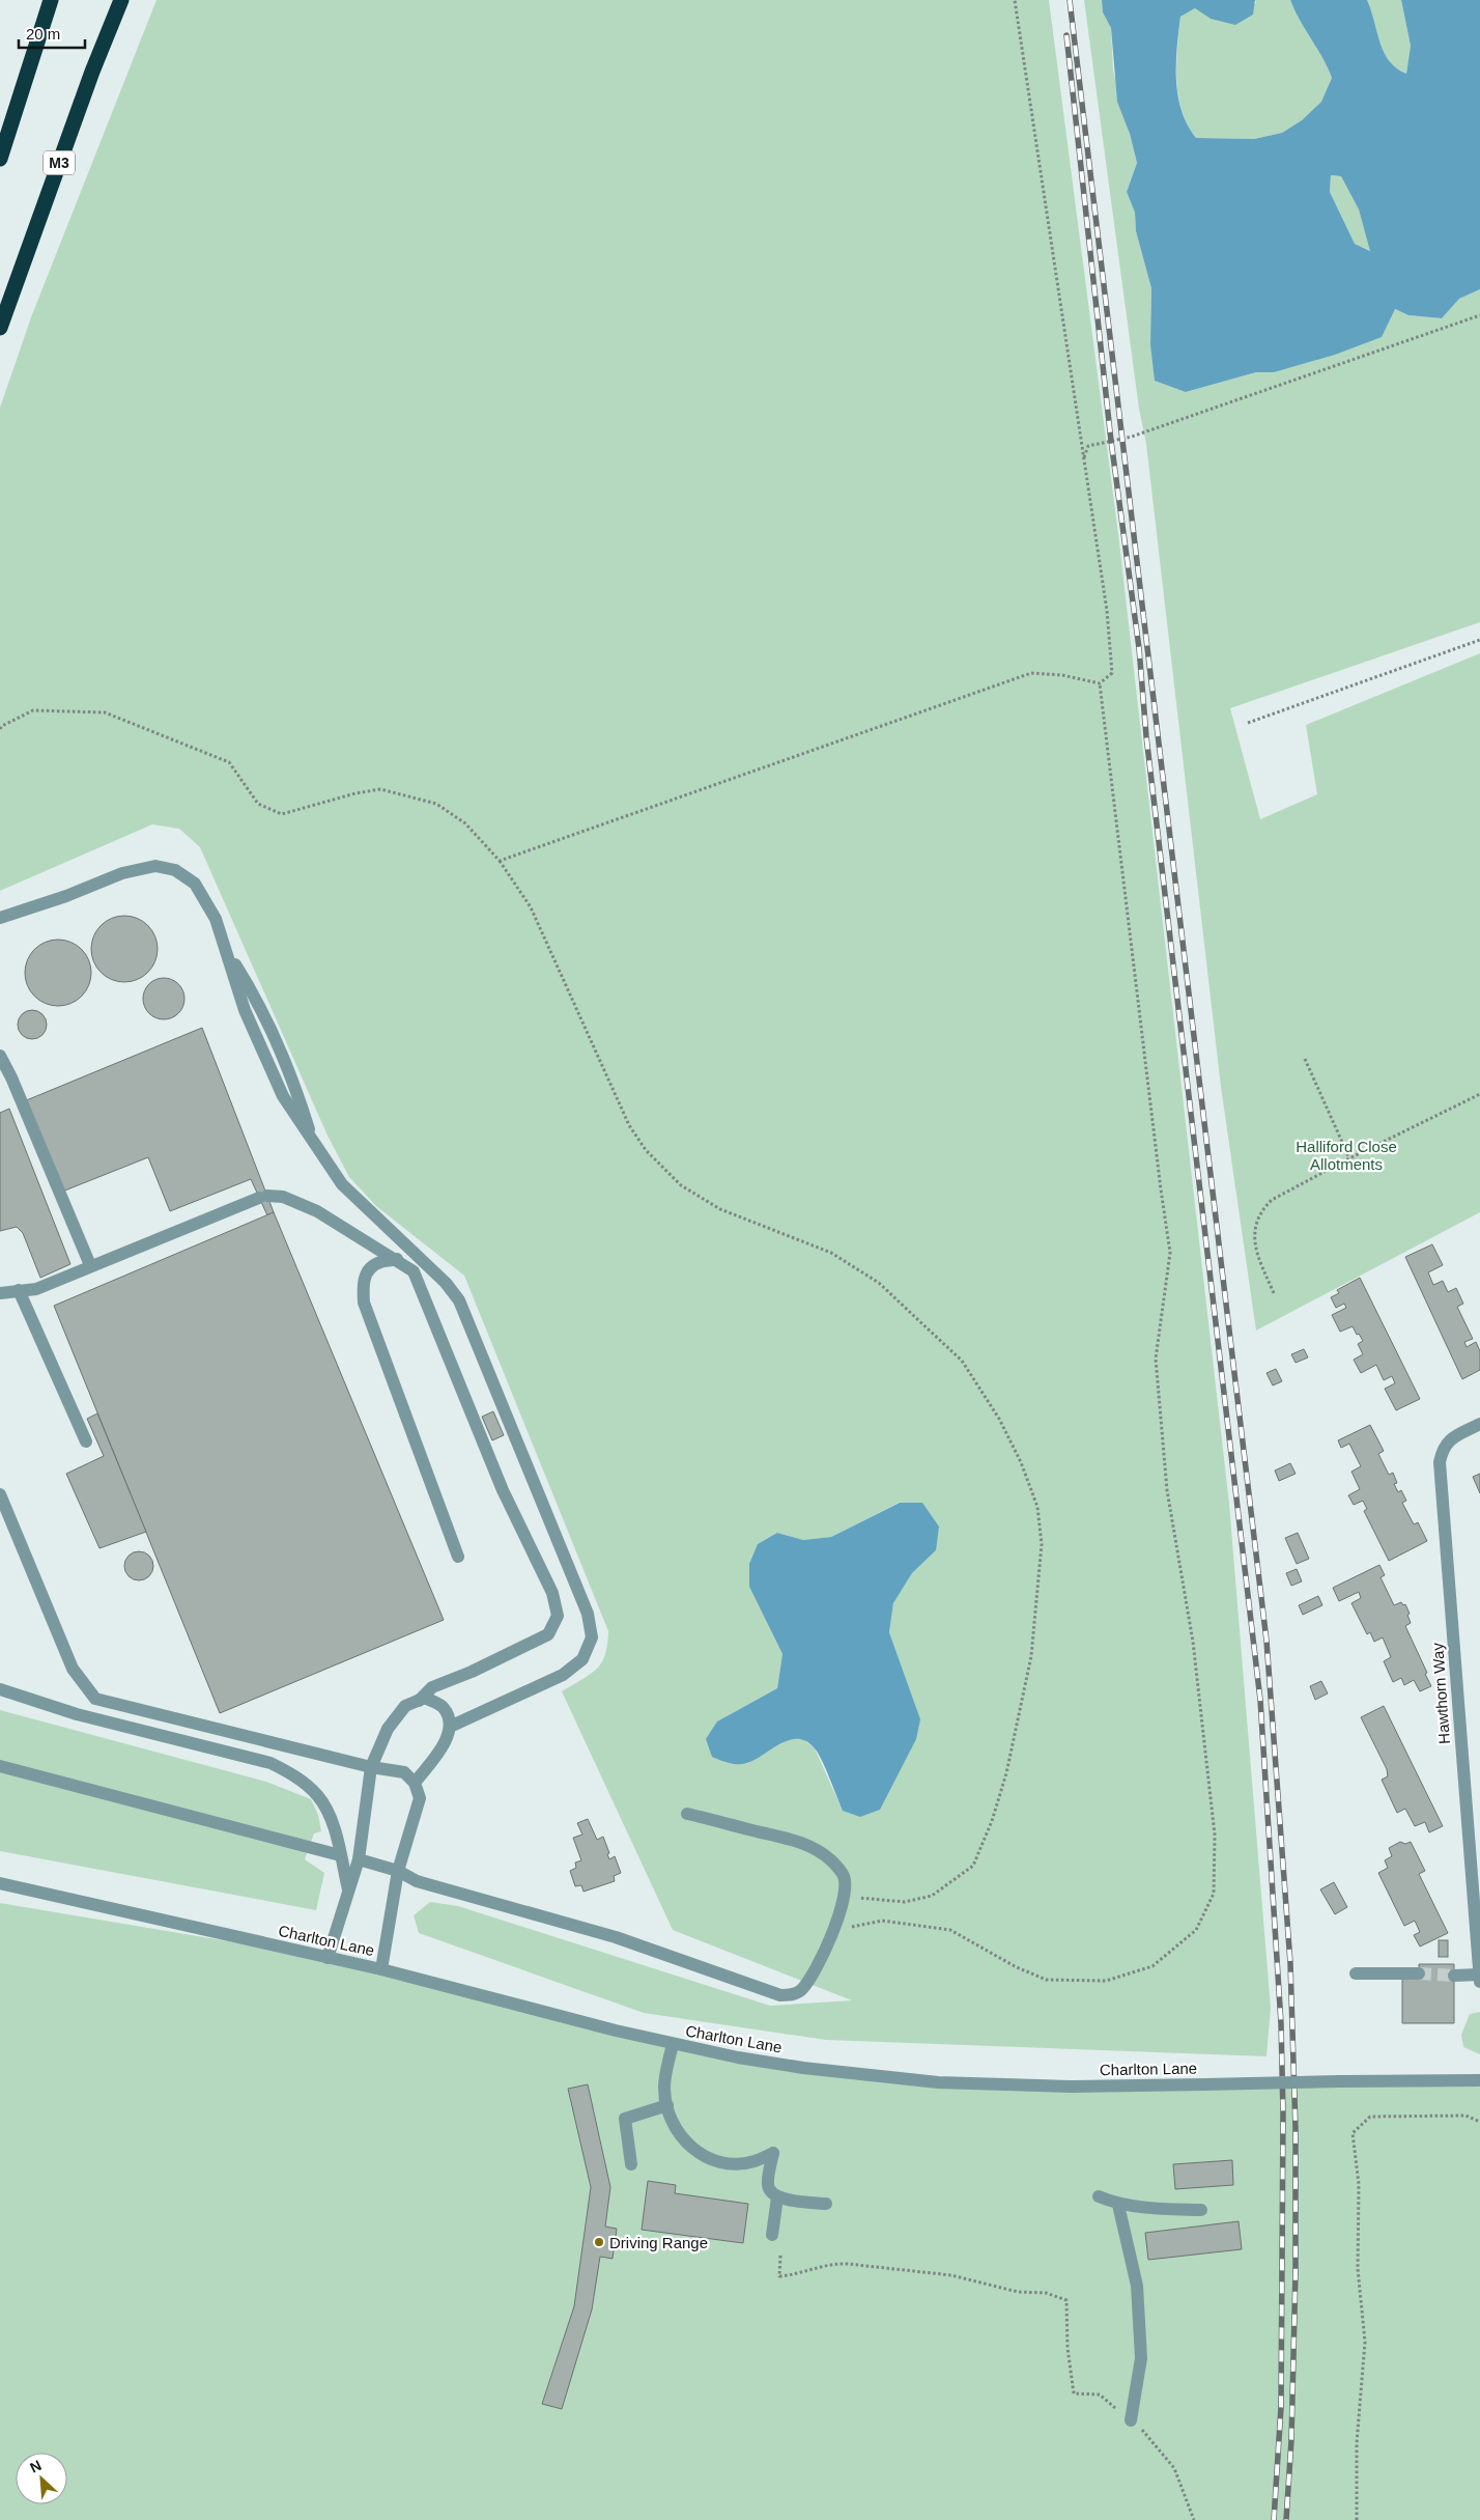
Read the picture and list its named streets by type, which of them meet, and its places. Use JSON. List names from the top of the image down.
{
  "streets": {
    "highway": ["M3"],
    "street": ["Hawthorn Way", "Charlton Lane"]
  },
  "parks": ["Halliford Close Allotments"],
  "places": ["Driving Range"],
  "scale_bar": "20 m",
  "north": "top left"
}
